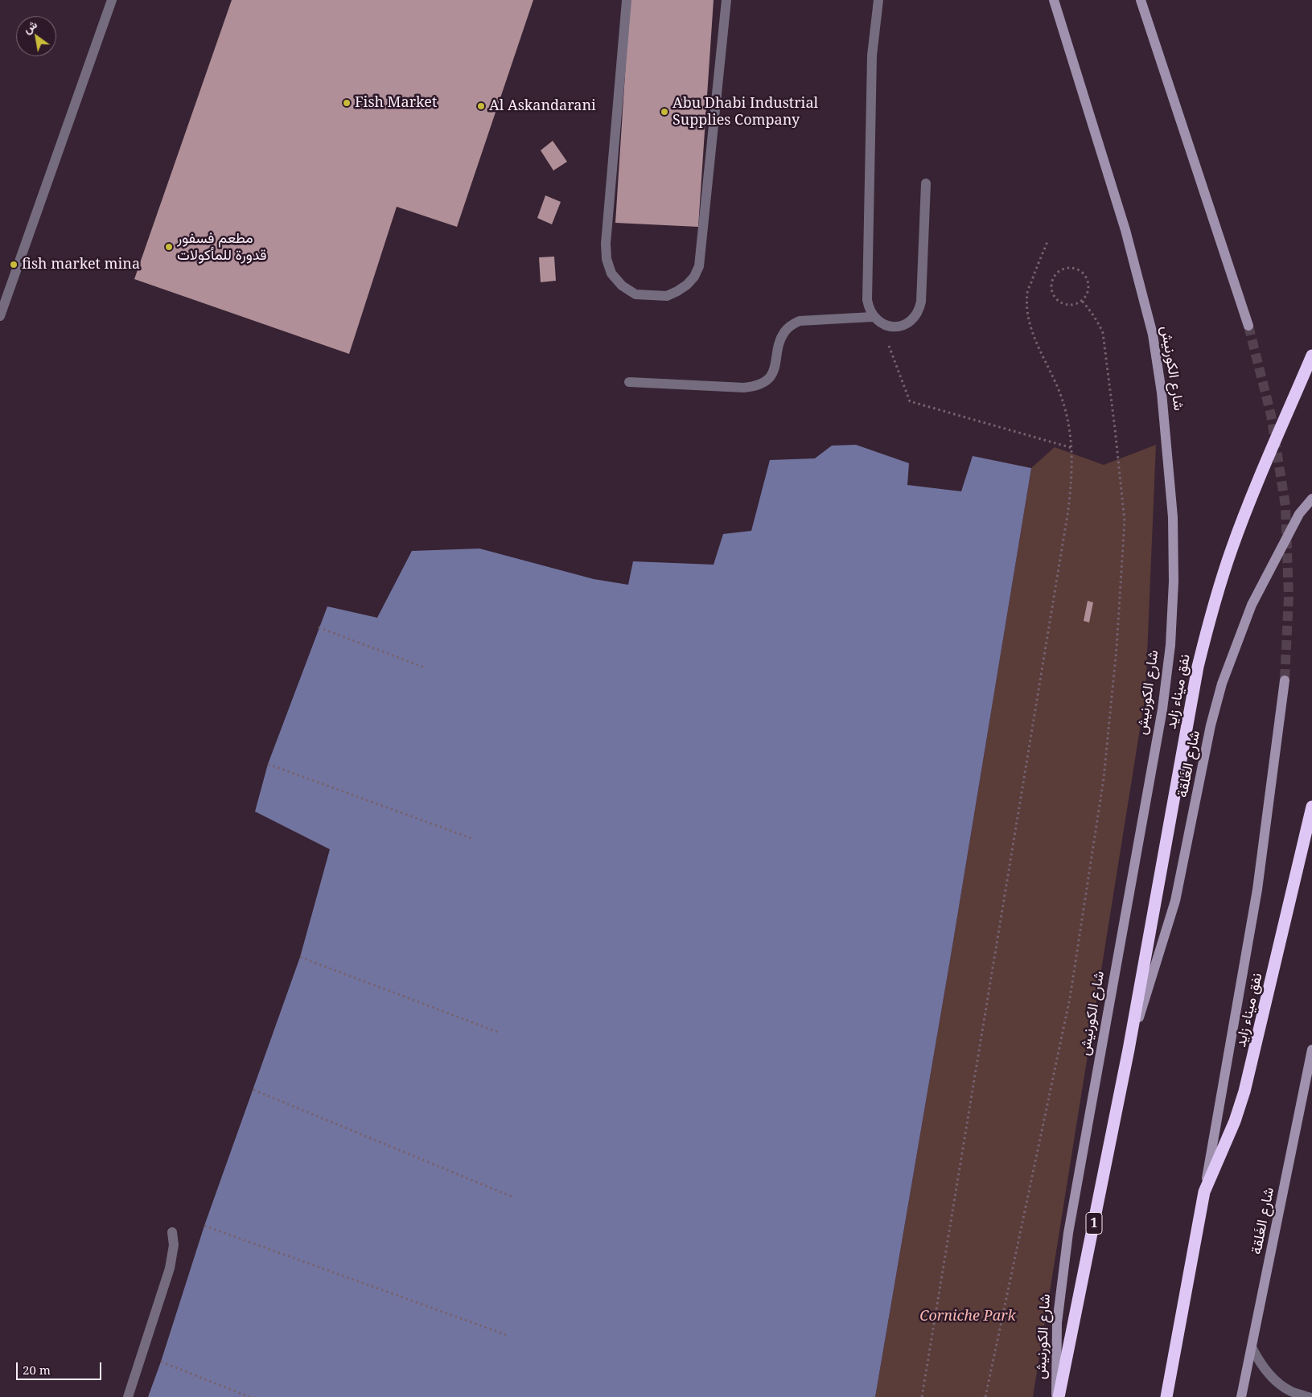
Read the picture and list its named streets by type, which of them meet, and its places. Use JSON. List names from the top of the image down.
{
  "streets": {
    "highway": ["شارع الكورنيش", "نفق ميناء زايد", "1"],
    "street": ["شارع الغَلقة"]
  },
  "crossings": [
    ["شارع الكورنيش", "نفق ميناء زايد"],
    ["شارع الكورنيش", "شارع الغَلقة"],
    ["نفق ميناء زايد", "شارع الغَلقة"]
  ],
  "parks": ["Corniche Park"],
  "places": [
    "Fish Market",
    "Al Askandarani",
    "Abu Dhabi Industrial Supplies Company",
    "مطعم فسفور قدورة للمأكولات",
    "fish market mina"
  ],
  "scale_bar": "20 m",
  "north": "top left"
}
